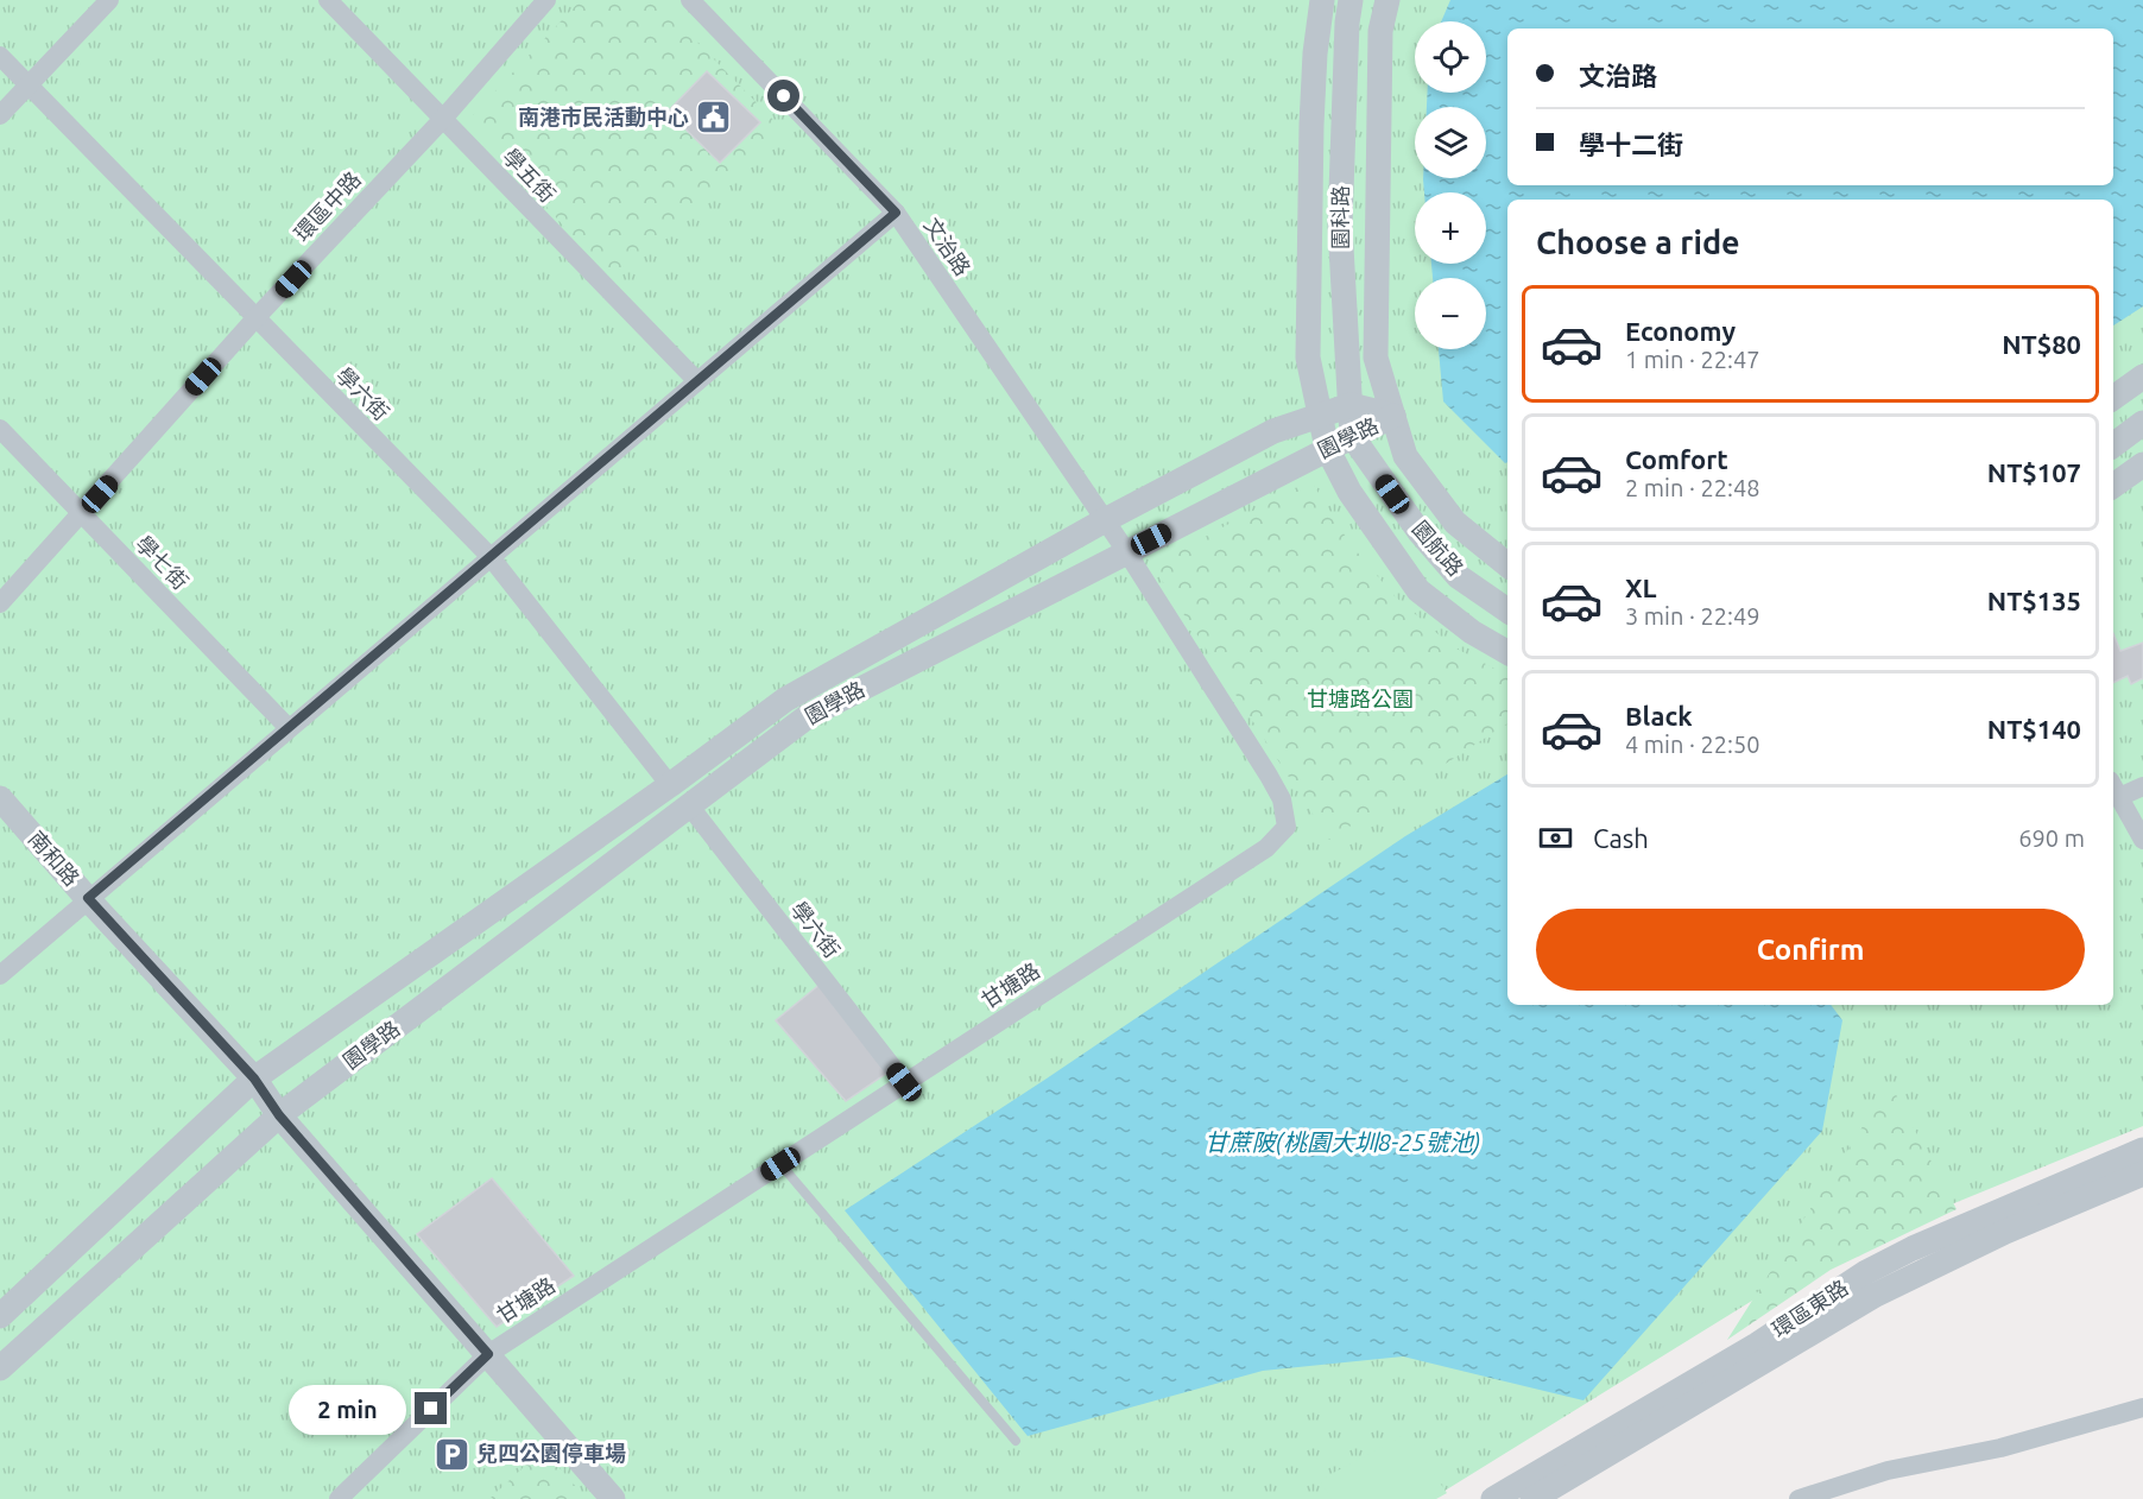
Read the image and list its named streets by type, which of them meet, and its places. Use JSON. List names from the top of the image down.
{
  "streets": {
    "street": [
      "學五街",
      "環區中路",
      "園科路",
      "文治路",
      "學六街",
      "園學路",
      "園航路",
      "學七街",
      "南和路",
      "甘塘路",
      "環區東路"
    ]
  },
  "crossings": [
    ["學五街", "環區中路"],
    ["環區中路", "學六街"],
    ["環區中路", "學七街"],
    ["園科路", "園學路"],
    ["園科路", "園航路"],
    ["文治路", "園學路"],
    ["文治路", "甘塘路"],
    ["學六街", "園學路"],
    ["學六街", "甘塘路"],
    ["園學路", "園航路"],
    ["園學路", "南和路"],
    ["園學路", "甘塘路"],
    ["南和路", "甘塘路"]
  ],
  "water": ["甘蔗陂(桃園大圳8-25號池)"],
  "parks": ["甘塘路公園"],
  "places": {
    "public building": ["南港市民活動中心"],
    "parking": ["兒四公園停車場"]
  },
  "page": {
    "map_buttons": ["+", "−"],
    "banner": ["文治路", "學十二街"],
    "heading": "Choose a ride",
    "list": [
      {
        "name": "Economy",
        "note": "1 min · 22:47",
        "value": "NT$80"
      },
      {
        "name": "Comfort",
        "note": "2 min · 22:48",
        "value": "NT$107"
      },
      {
        "name": "XL",
        "note": "3 min · 22:49",
        "value": "NT$135"
      },
      {
        "name": "Black",
        "note": "4 min · 22:50",
        "value": "NT$140"
      }
    ],
    "pay": ["Cash", "690 m"],
    "buttons": "Confirm",
    "bubble": "2 min"
  }
}
